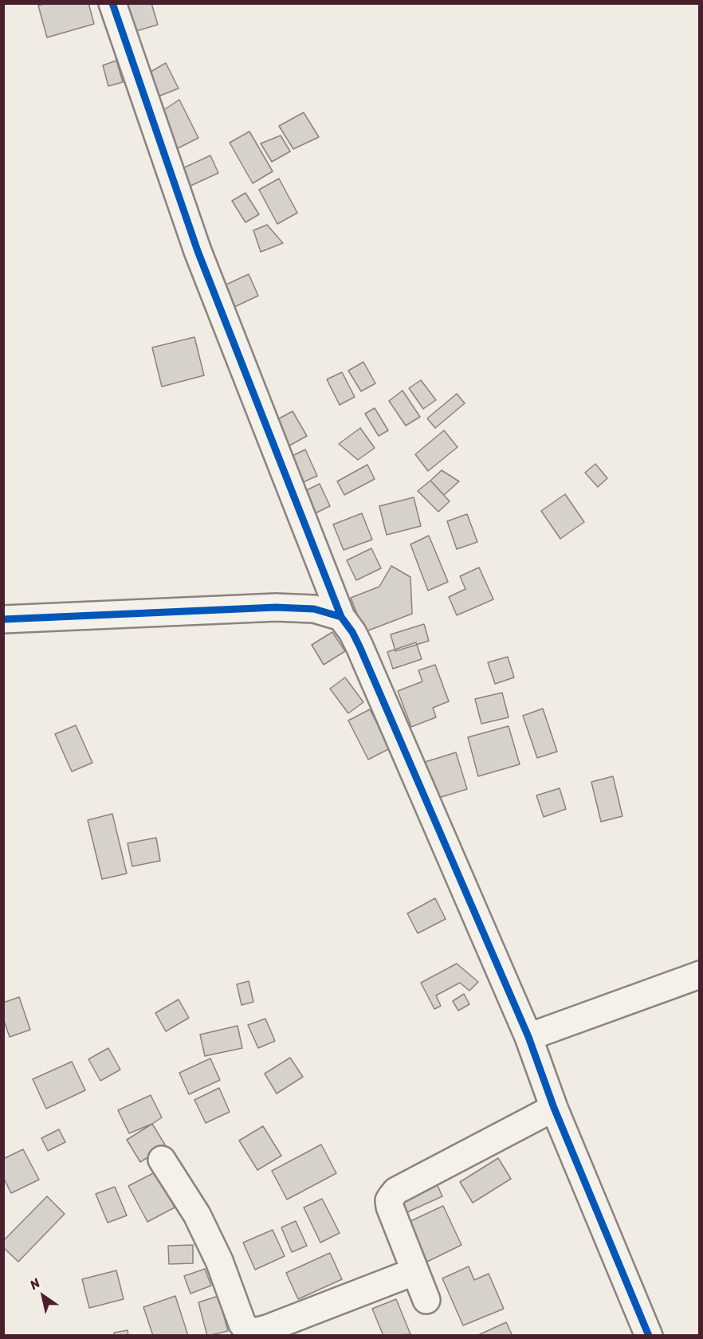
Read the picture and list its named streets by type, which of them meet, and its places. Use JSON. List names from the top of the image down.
{
  "north": "top left"
}
